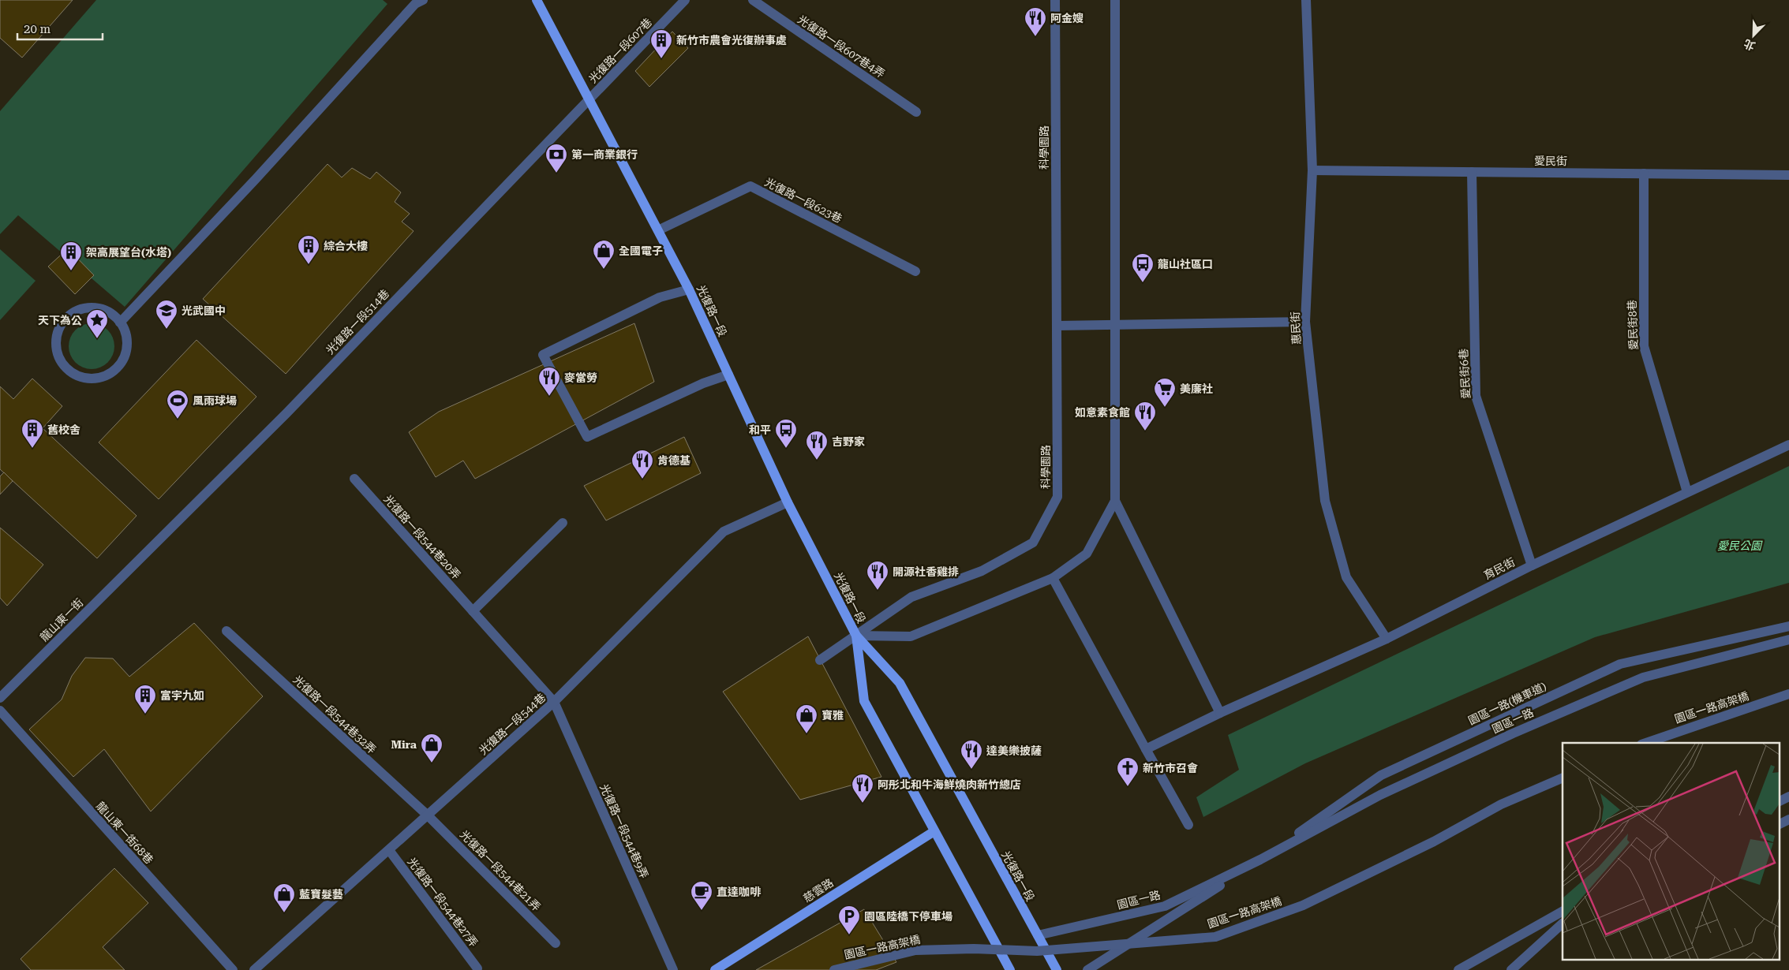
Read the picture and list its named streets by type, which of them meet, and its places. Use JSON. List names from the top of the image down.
{
  "streets": {
    "main road": ["光復路一段", "慈雲路"],
    "street": [
      "光復路一段607巷4弄",
      "光復路一段607巷",
      "科學園路",
      "愛民街",
      "光復路一段623巷",
      "光復路一段514巷",
      "愛民街8巷",
      "惠民街",
      "愛民街6巷",
      "光復路一段544巷20弄",
      "育民街",
      "龍山東一街",
      "園區一路(機車道)",
      "園區一路高架橋",
      "光復路一段544巷32弄",
      "園區一路",
      "光復路一段544巷",
      "光復路一段544巷9弄",
      "龍山東一街68巷",
      "光復路一段544巷21弄",
      "光復路一段544巷27弄"
    ]
  },
  "crossings": [
    ["光復路一段607巷", "光復路一段"],
    ["光復路一段607巷", "光復路一段514巷"],
    ["科學園路", "光復路一段"],
    ["愛民街", "愛民街8巷"],
    ["愛民街", "惠民街"],
    ["愛民街", "愛民街6巷"],
    ["光復路一段623巷", "光復路一段"],
    ["光復路一段", "光復路一段514巷"],
    ["光復路一段", "園區一路"],
    ["光復路一段", "光復路一段544巷"],
    ["光復路一段", "慈雲路"],
    ["光復路一段514巷", "龍山東一街"],
    ["愛民街8巷", "育民街"],
    ["惠民街", "育民街"],
    ["愛民街6巷", "育民街"],
    ["光復路一段544巷20弄", "光復路一段544巷"],
    ["光復路一段544巷20弄", "光復路一段544巷9弄"],
    ["園區一路(機車道)", "園區一路"],
    ["光復路一段544巷32弄", "光復路一段544巷"],
    ["光復路一段544巷32弄", "光復路一段544巷21弄"],
    ["光復路一段544巷", "光復路一段544巷9弄"],
    ["光復路一段544巷", "光復路一段544巷21弄"],
    ["光復路一段544巷", "光復路一段544巷27弄"]
  ],
  "parks": ["愛民公園"],
  "places": {
    "restaurant": [
      "阿金嫂",
      "麥當勞",
      "如意素食館",
      "吉野家",
      "肯德基",
      "開源社香雞排",
      "達美樂披薩",
      "阿彤北和牛海鮮燒肉新竹總店"
    ],
    "building": [
      "新竹市農會光復辦事處",
      "綜合大樓",
      "架高展望台(水塔)",
      "舊校舍",
      "富宇九如"
    ],
    "bank": ["第一商業銀行"],
    "shop": [
      "全國電子",
      "寶雅",
      "Mira",
      "藍寶髮藝"
    ],
    "bus stop": ["龍山社區口", "和平"],
    "school or university": ["光武國中"],
    "place": ["天下為公"],
    "supermarket": ["美廉社"],
    "sports": ["風雨球場"],
    "church": ["新竹市召會"],
    "cafe": ["直達咖啡"],
    "parking": ["園區陸橋下停車場"]
  },
  "scale_bar": "20 m",
  "north": "bottom left"
}
